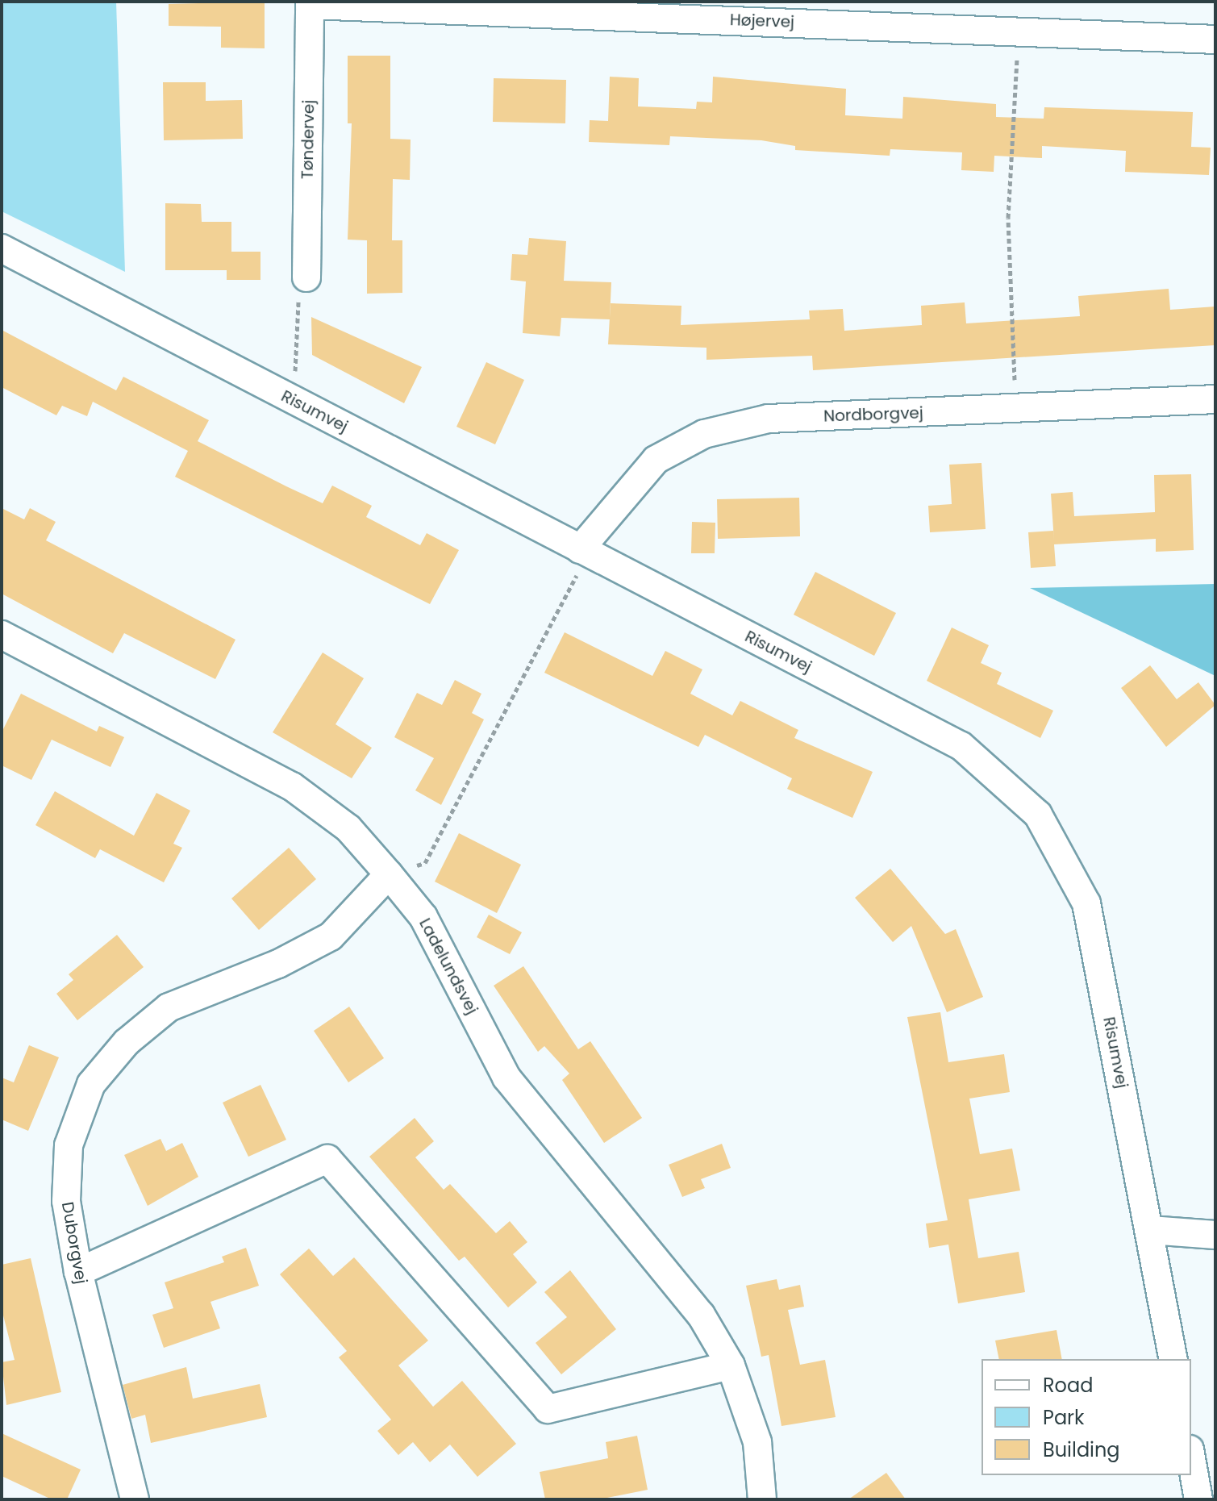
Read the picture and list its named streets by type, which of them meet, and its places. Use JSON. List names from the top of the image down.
{
  "streets": {
    "street": [
      "Højervej",
      "Tøndervej",
      "Risumvej",
      "Nordborgvej",
      "Ladelundsvej",
      "Duborgvej"
    ]
  },
  "crossings": [
    ["Højervej", "Tøndervej"],
    ["Risumvej", "Nordborgvej"],
    ["Ladelundsvej", "Duborgvej"]
  ],
  "legend": ["Road", "Park", "Building"]
}
